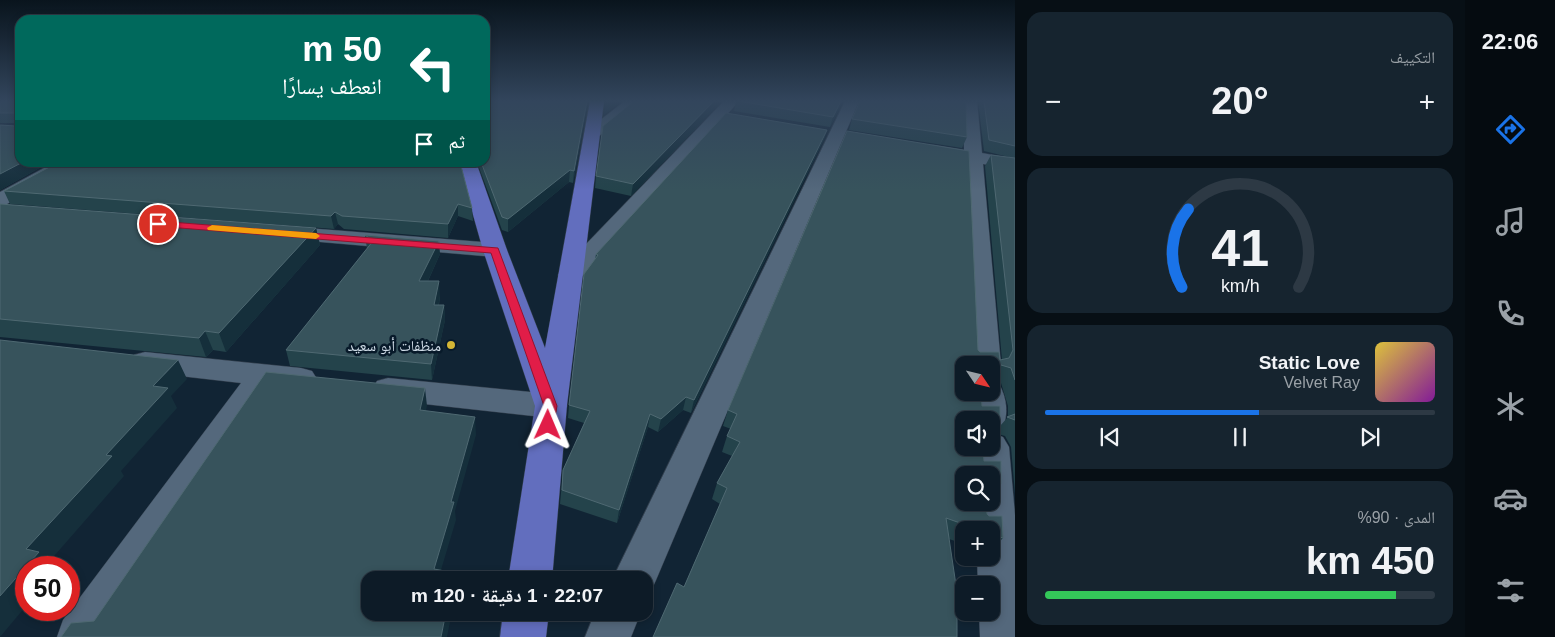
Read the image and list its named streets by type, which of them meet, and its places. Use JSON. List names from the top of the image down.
{
  "places": ["منظفات أبو سعيد"],
  "north": "bottom right",
  "page": {
    "tabs": "22:06",
    "tile": [
      "التكييف",
      ["المدى · 90%", "450 km"]
    ],
    "turn": ["50 m", "انعطف يسارًا"],
    "heat": ["−", "20°", "+"],
    "then": "ثم",
    "song": ["Static Love", "Velvet Ray"],
    "map_buttons": ["+", "−"],
    "limit": "50",
    "trip": "22:07 · 1 دقيقة · 120 m",
    "gauge": ["41", "km/h"]
  }
}
